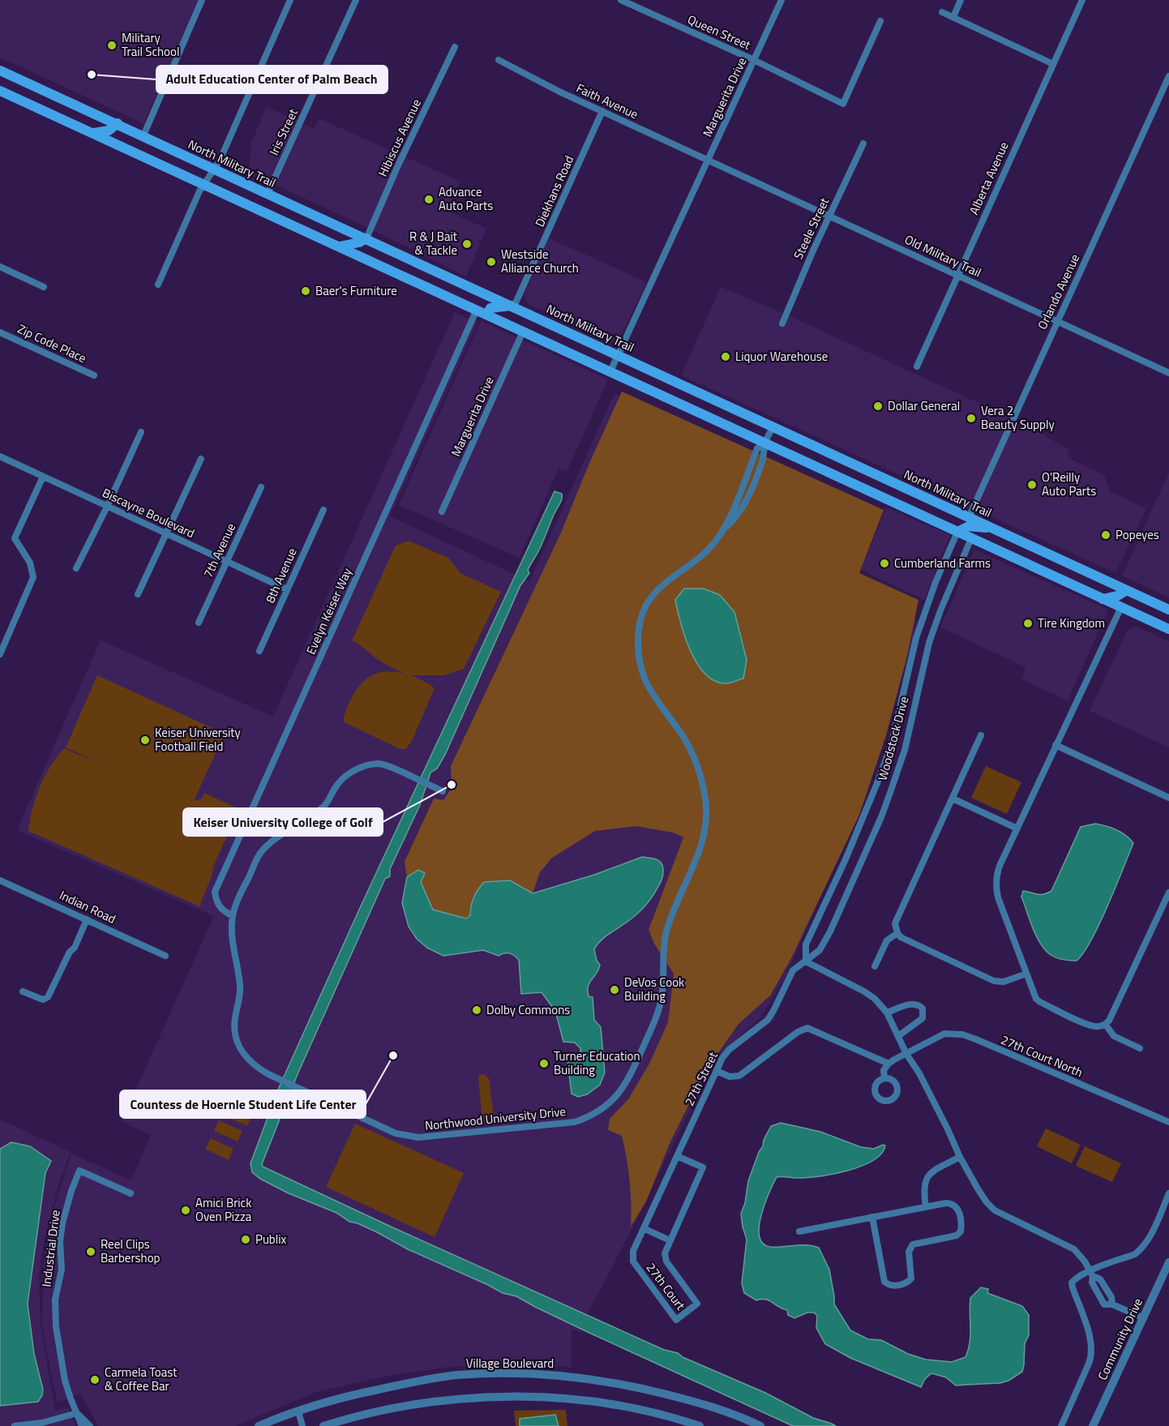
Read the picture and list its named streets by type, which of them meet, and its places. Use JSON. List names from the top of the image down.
{
  "streets": {
    "main road": ["North Military Trail"],
    "street": [
      "Queen Street",
      "Marguerita Drive",
      "Faith Avenue",
      "Iris Street",
      "Hibiscus Avenue",
      "Alberta Avenue",
      "Diekhans Road",
      "Steele Street",
      "Old Military Trail",
      "Orlando Avenue",
      "Zip Code Place",
      "Biscayne Boulevard",
      "7th Avenue",
      "8th Avenue",
      "Evelyn Keiser Way",
      "Woodstock Drive",
      "Indian Road",
      "27th Court North",
      "27th Street",
      "Northwood University Drive",
      "Industrial Drive",
      "27th Court",
      "Community Drive",
      "Village Boulevard"
    ]
  },
  "crossings": [
    ["Queen Street", "Marguerita Drive"],
    ["Marguerita Drive", "Faith Avenue"],
    ["Marguerita Drive", "North Military Trail"],
    ["Marguerita Drive", "Old Military Trail"],
    ["Faith Avenue", "Diekhans Road"],
    ["Faith Avenue", "Old Military Trail"],
    ["Iris Street", "North Military Trail"],
    ["Hibiscus Avenue", "North Military Trail"],
    ["North Military Trail", "Diekhans Road"],
    ["North Military Trail", "Orlando Avenue"],
    ["North Military Trail", "Northwood University Drive"],
    ["Alberta Avenue", "Old Military Trail"],
    ["Steele Street", "Old Military Trail"],
    ["Old Military Trail", "Orlando Avenue"],
    ["Biscayne Boulevard", "7th Avenue"],
    ["Biscayne Boulevard", "8th Avenue"],
    ["Evelyn Keiser Way", "Northwood University Drive"],
    ["Woodstock Drive", "27th Street"],
    ["27th Street", "27th Court"]
  ],
  "places": [
    "Military Trail School",
    "Adult Education Center of Palm Beach",
    "Advance Auto Parts",
    "R & J Bait & Tackle",
    "Westside Alliance Church",
    "Baer's Furniture",
    "Liquor Warehouse",
    "Dollar General",
    "Vera 2 Beauty Supply",
    "O'Reilly Auto Parts",
    "Popeyes",
    "Cumberland Farms",
    "Tire Kingdom",
    "Keiser University Football Field",
    "Keiser University College of Golf",
    "DeVos Cook Building",
    "Dolby Commons",
    "Countess de Hoernle Student Life Center",
    "Turner Education Building",
    "Amici Brick Oven Pizza",
    "Publix",
    "Reel Clips Barbershop",
    "Carmela Toast & Coffee Bar"
  ]
}
